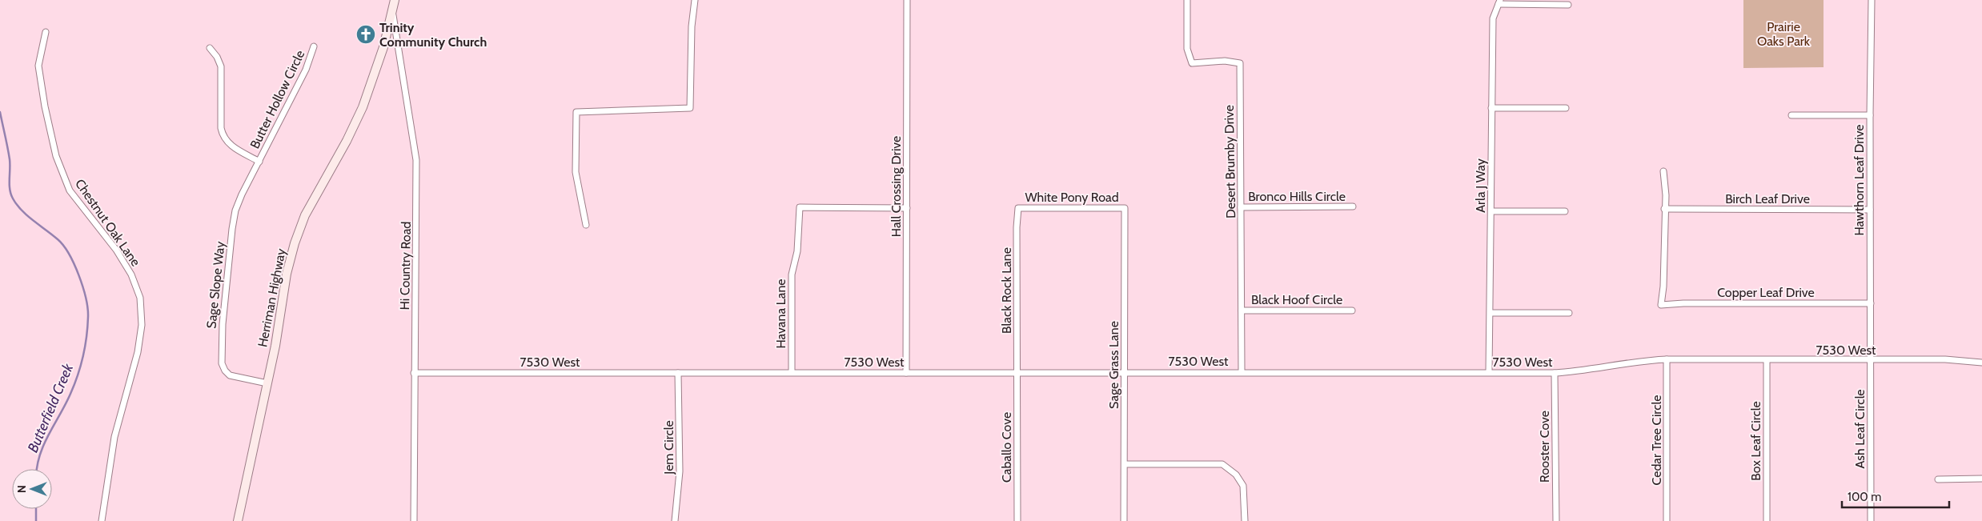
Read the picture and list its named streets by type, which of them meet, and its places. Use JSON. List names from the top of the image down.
{
  "streets": {
    "main road": ["Herriman Highway"],
    "street": [
      "Butter Hollow Circle",
      "Desert Brumby Drive",
      "Hawthorn Leaf Drive",
      "Arla J Way",
      "Hall Crossing Drive",
      "Bronco Hills Circle",
      "White Pony Road",
      "Birch Leaf Drive",
      "Chestnut Oak Lane",
      "Hi Country Road",
      "Sage Slope Way",
      "Black Rock Lane",
      "Copper Leaf Drive",
      "Black Hoof Circle",
      "Havana Lane",
      "7530 West",
      "Sage Grass Lane",
      "Ash Leaf Circle",
      "Cedar Tree Circle",
      "Box Leaf Circle",
      "Rooster Cove",
      "Jem Circle",
      "Caballo Cove"
    ]
  },
  "crossings": [
    ["Butter Hollow Circle", "Sage Slope Way"],
    ["Desert Brumby Drive", "Bronco Hills Circle"],
    ["Desert Brumby Drive", "Black Hoof Circle"],
    ["Desert Brumby Drive", "7530 West"],
    ["Hawthorn Leaf Drive", "Birch Leaf Drive"],
    ["Hawthorn Leaf Drive", "Copper Leaf Drive"],
    ["Hawthorn Leaf Drive", "7530 West"],
    ["Hawthorn Leaf Drive", "Ash Leaf Circle"],
    ["Arla J Way", "7530 West"],
    ["Hall Crossing Drive", "Havana Lane"],
    ["Hall Crossing Drive", "7530 West"],
    ["White Pony Road", "Black Rock Lane"],
    ["White Pony Road", "Sage Grass Lane"],
    ["Birch Leaf Drive", "Copper Leaf Drive"],
    ["Hi Country Road", "Herriman Highway"],
    ["Hi Country Road", "7530 West"],
    ["Sage Slope Way", "Herriman Highway"],
    ["Black Rock Lane", "7530 West"],
    ["Black Rock Lane", "Caballo Cove"],
    ["Havana Lane", "7530 West"],
    ["7530 West", "Sage Grass Lane"],
    ["7530 West", "Ash Leaf Circle"],
    ["7530 West", "Cedar Tree Circle"],
    ["7530 West", "Box Leaf Circle"],
    ["7530 West", "Rooster Cove"],
    ["7530 West", "Jem Circle"],
    ["7530 West", "Caballo Cove"]
  ],
  "water": ["Butterfield Creek"],
  "parks": ["Prairie Oaks Park"],
  "places": {
    "church": ["Trinity Community Church"]
  },
  "scale_bar": "100 m",
  "north": "left"
}
